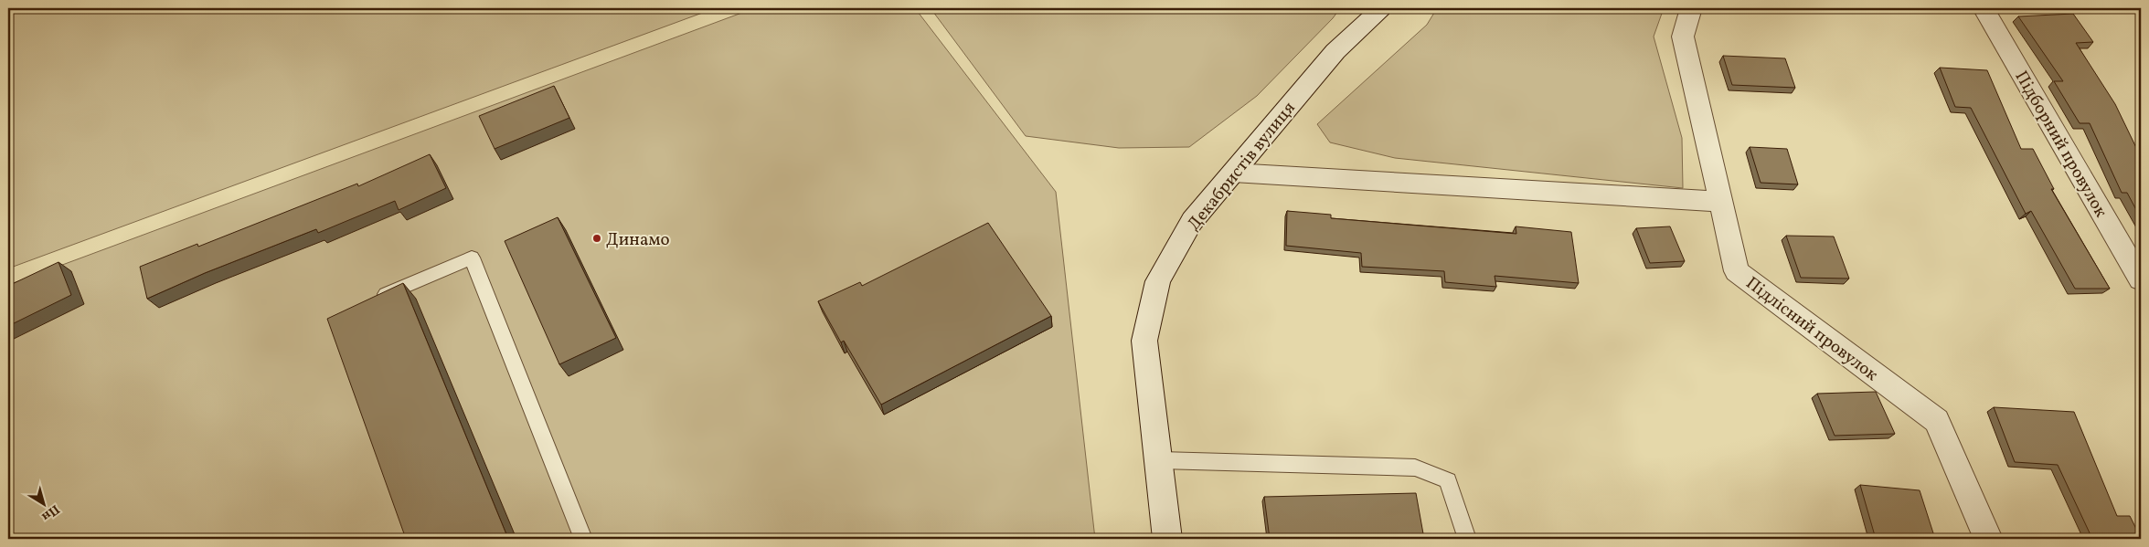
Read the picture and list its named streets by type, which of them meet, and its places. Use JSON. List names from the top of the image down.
{
  "streets": {
    "street": ["Підборний провулок", "Декабристів вулиця", "Підлісний провулок"]
  },
  "places": ["Динамо"],
  "north": "bottom right"
}
